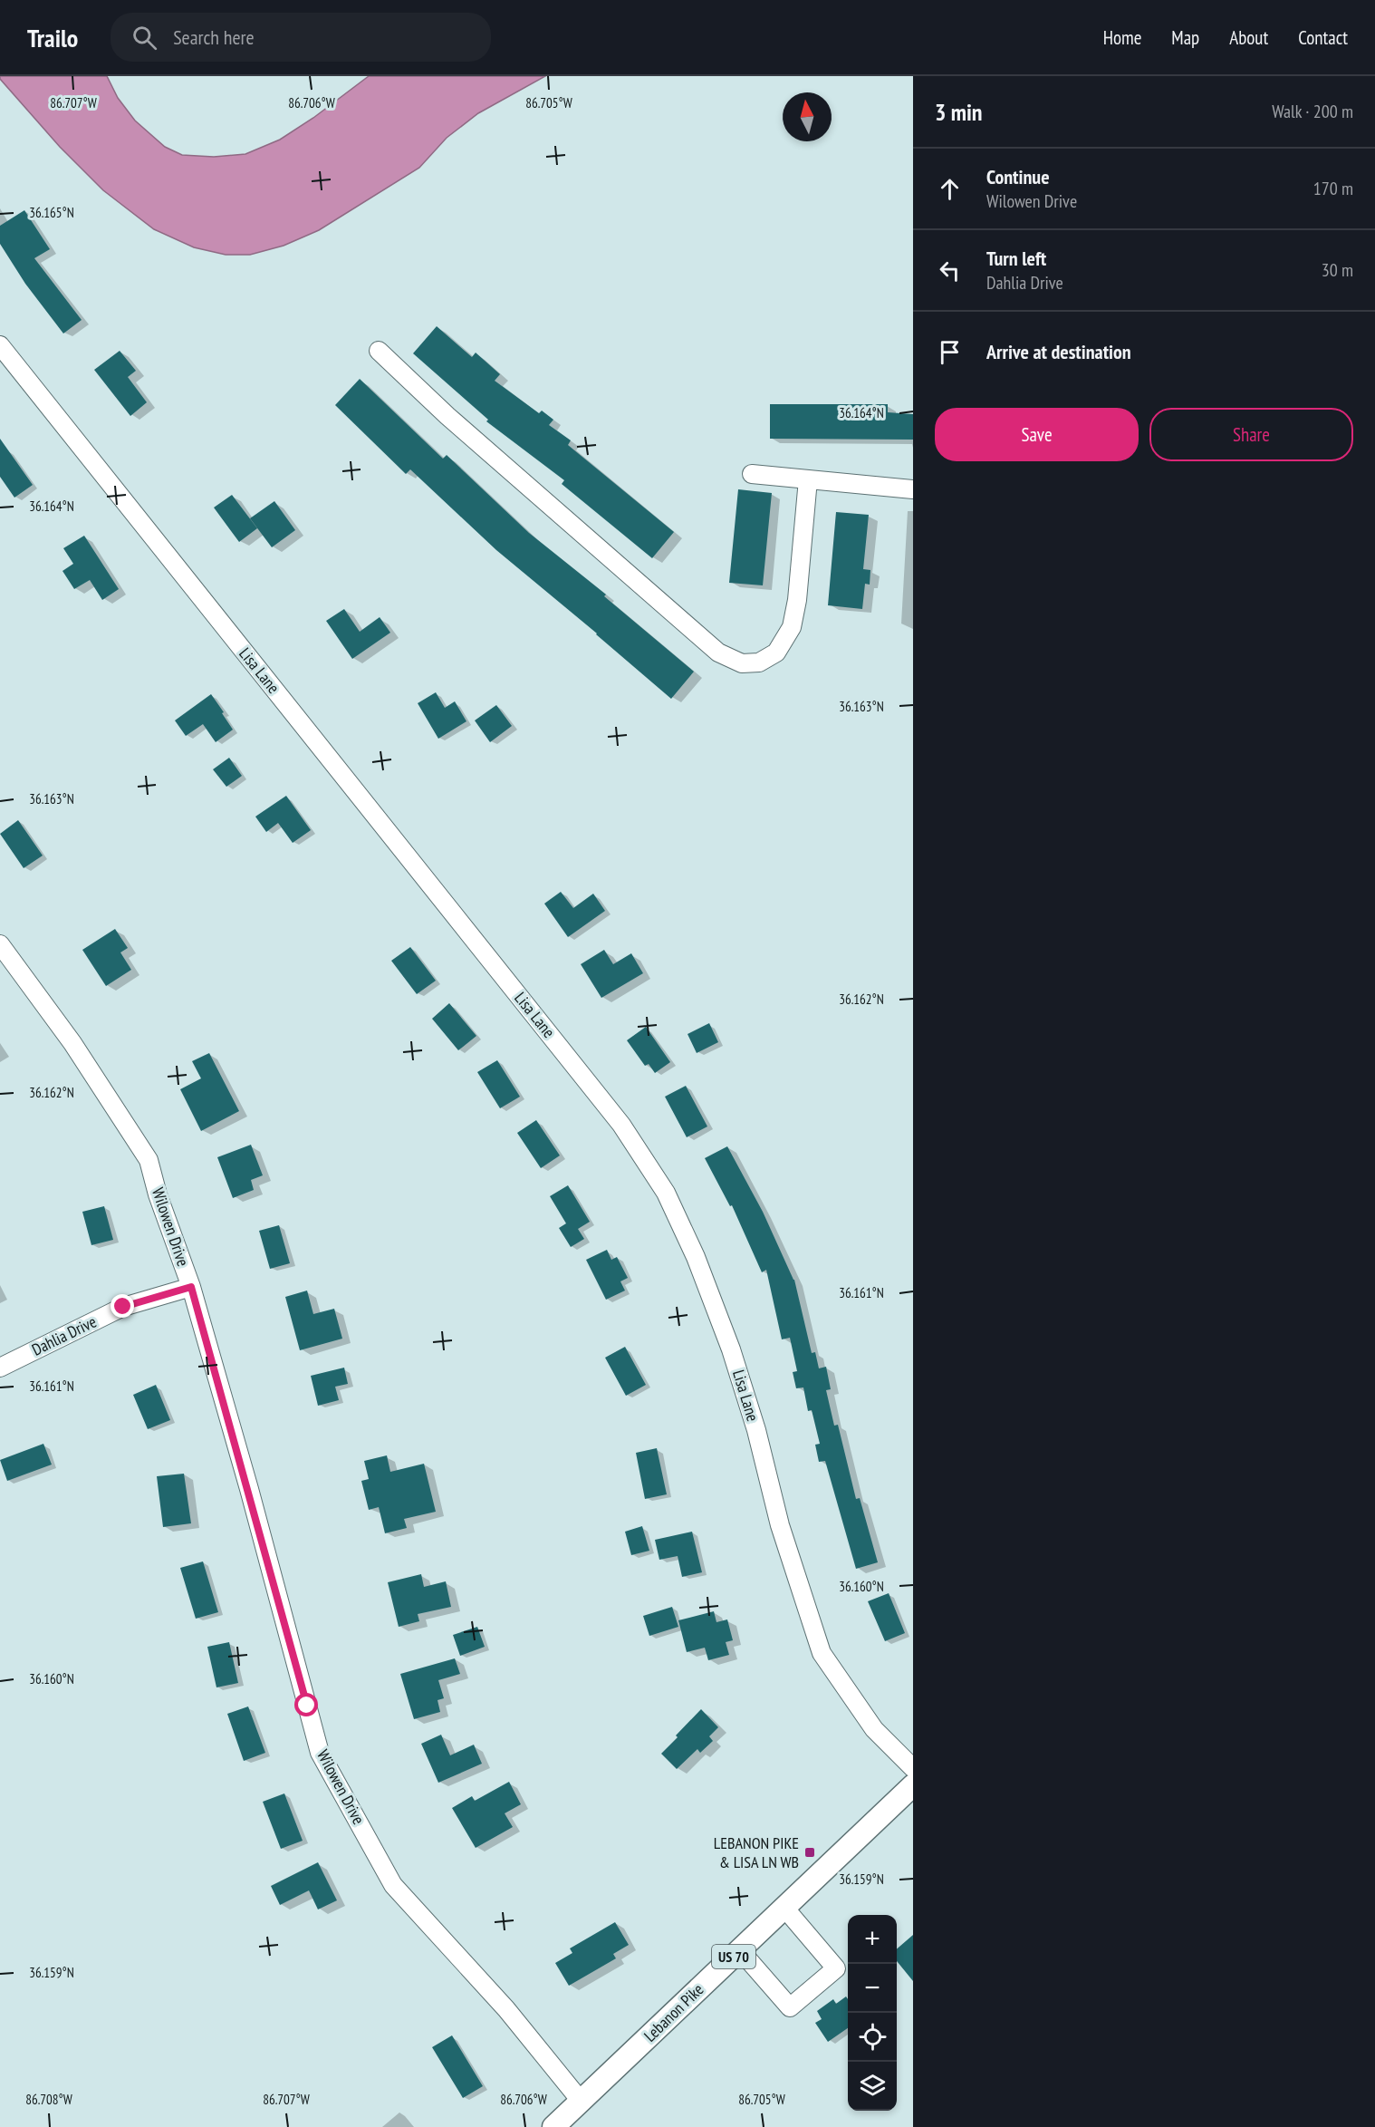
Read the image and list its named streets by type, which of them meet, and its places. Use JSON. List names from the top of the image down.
{
  "streets": {
    "main road": ["US 70", "Lebanon Pike"],
    "street": ["Lisa Lane", "Wilowen Drive", "Dahlia Drive"]
  },
  "crossings": [
    ["Wilowen Drive", "Dahlia Drive"],
    ["Wilowen Drive", "Lebanon Pike"]
  ],
  "places": {
    "transit": ["LEBANON PIKE & LISA LN WB"]
  },
  "north": "top",
  "page": {
    "header": "Trailo",
    "search": "Search here",
    "nav": [
      "Home",
      "Map",
      "About",
      "Contact"
    ],
    "heading": ["3 min", "Walk · 200 m"],
    "list": [
      ["Continue", "Wilowen Drive", "170 m"],
      ["Turn left", "Dahlia Drive", "30 m"],
      "Arrive at destination"
    ],
    "buttons": ["Save", "Share"],
    "map_buttons": ["+", "−"]
  },
  "coordinates": [
    "86.707°W",
    "86.706°W",
    "86.705°W",
    "36.165°N",
    "36.164°N",
    "36.163°N",
    "36.162°N",
    "36.161°N",
    "36.160°N",
    "36.159°N",
    "86.708°W"
  ]
}
